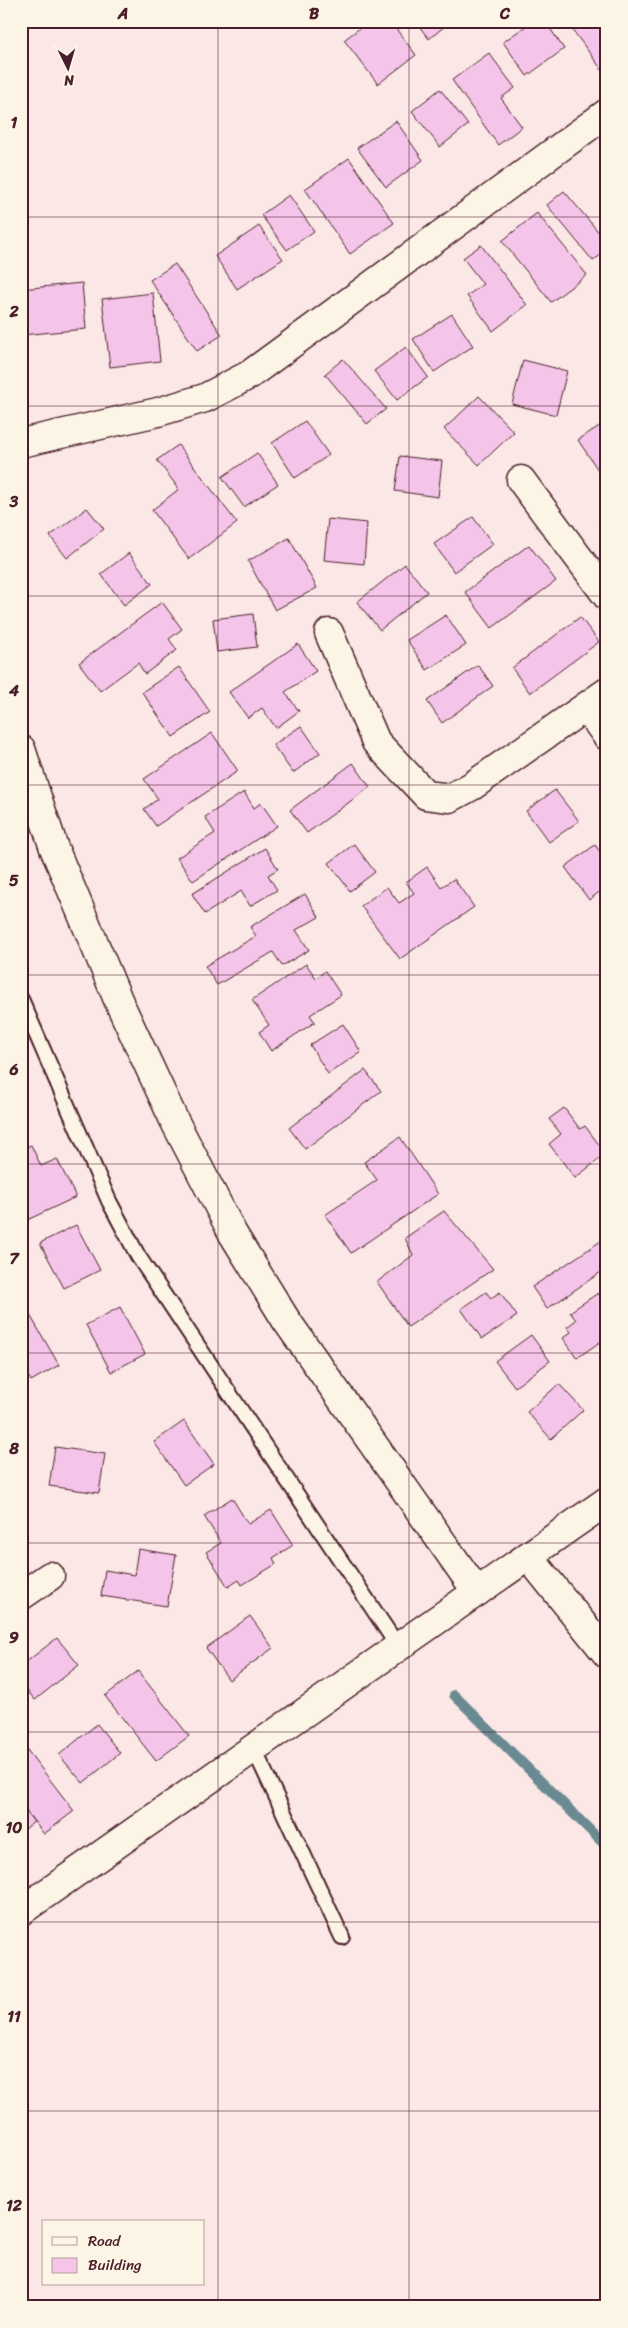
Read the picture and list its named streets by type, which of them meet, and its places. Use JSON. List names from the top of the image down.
{
  "legend": ["Road", "Building"],
  "north": "bottom",
  "grid": {
    "columns": ["A", "B", "C"],
    "rows": [
      "1",
      "2",
      "3",
      "4",
      "5",
      "6",
      "7",
      "8",
      "9",
      "10",
      "11",
      "12"
    ]
  }
}
